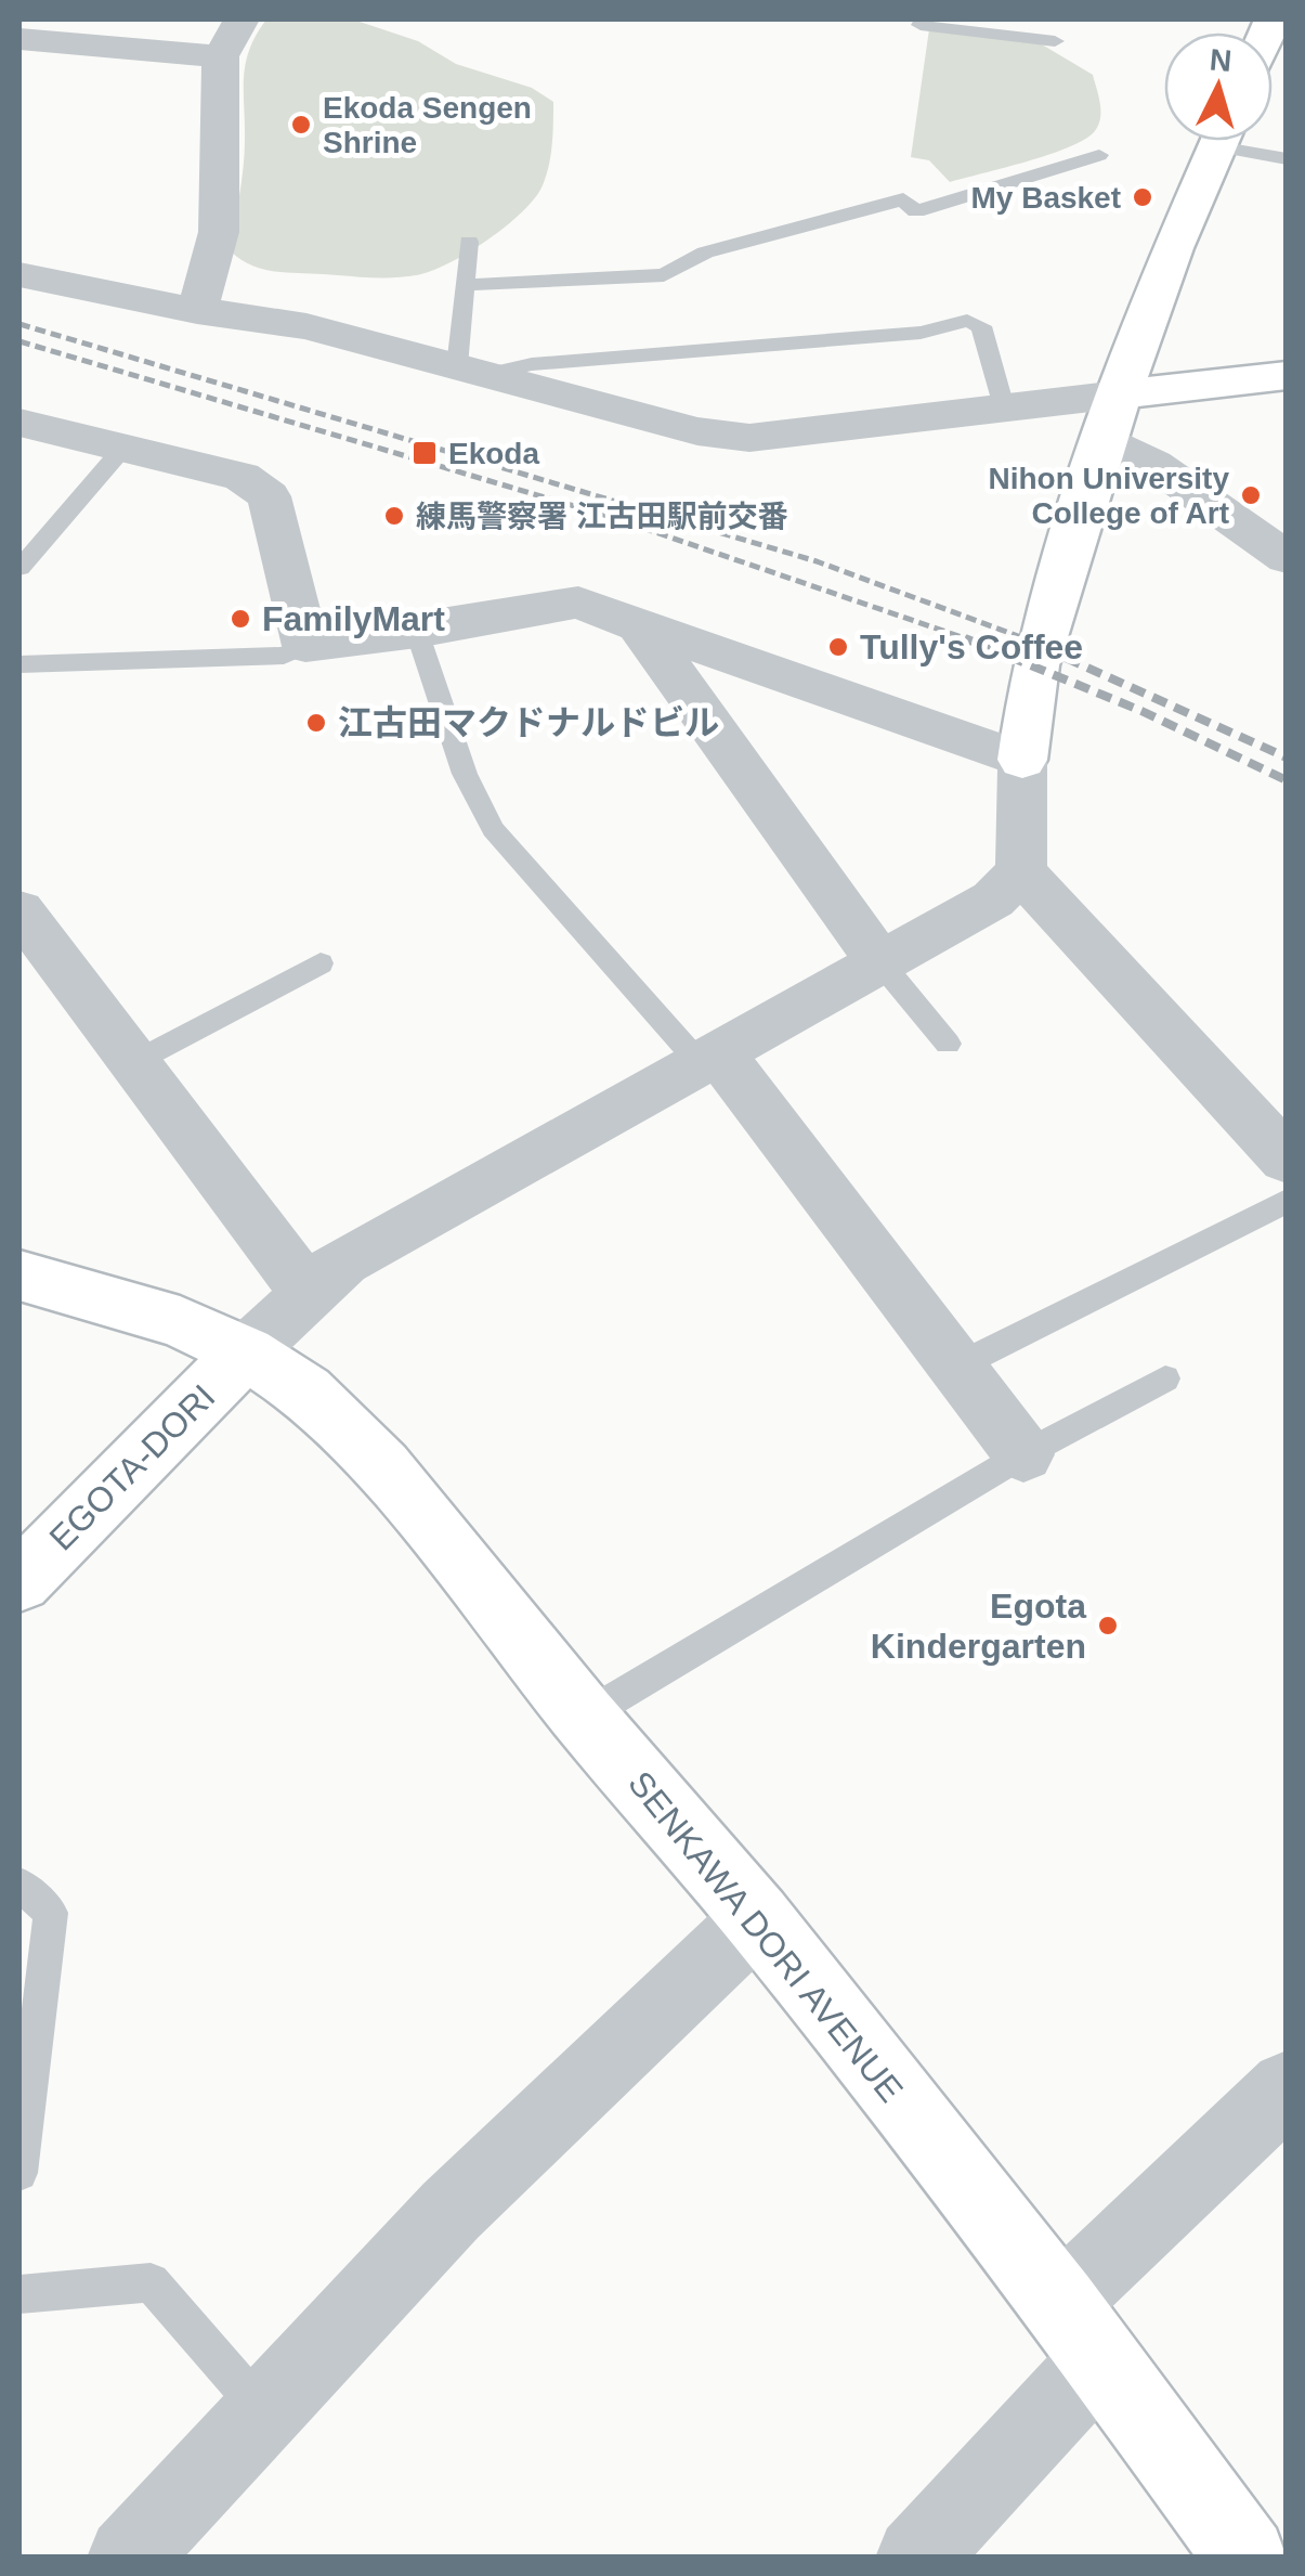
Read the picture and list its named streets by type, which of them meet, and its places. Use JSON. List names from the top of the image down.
{
  "streets": {
    "street": ["EGOTA-DORI", "SENKAWA DORI AVENUE"]
  },
  "crossings": [
    ["EGOTA-DORI", "SENKAWA DORI AVENUE"]
  ],
  "places": {
    "other": [
      "Ekoda Sengen Shrine",
      "My Basket",
      "Nihon University College of Art",
      "練馬警察署 江古田駅前交番",
      "FamilyMart",
      "Tully's Coffee",
      "江古田マクドナルドビル",
      "Egota Kindergarten"
    ],
    "transit": ["Ekoda"]
  },
  "north": "top"
}
